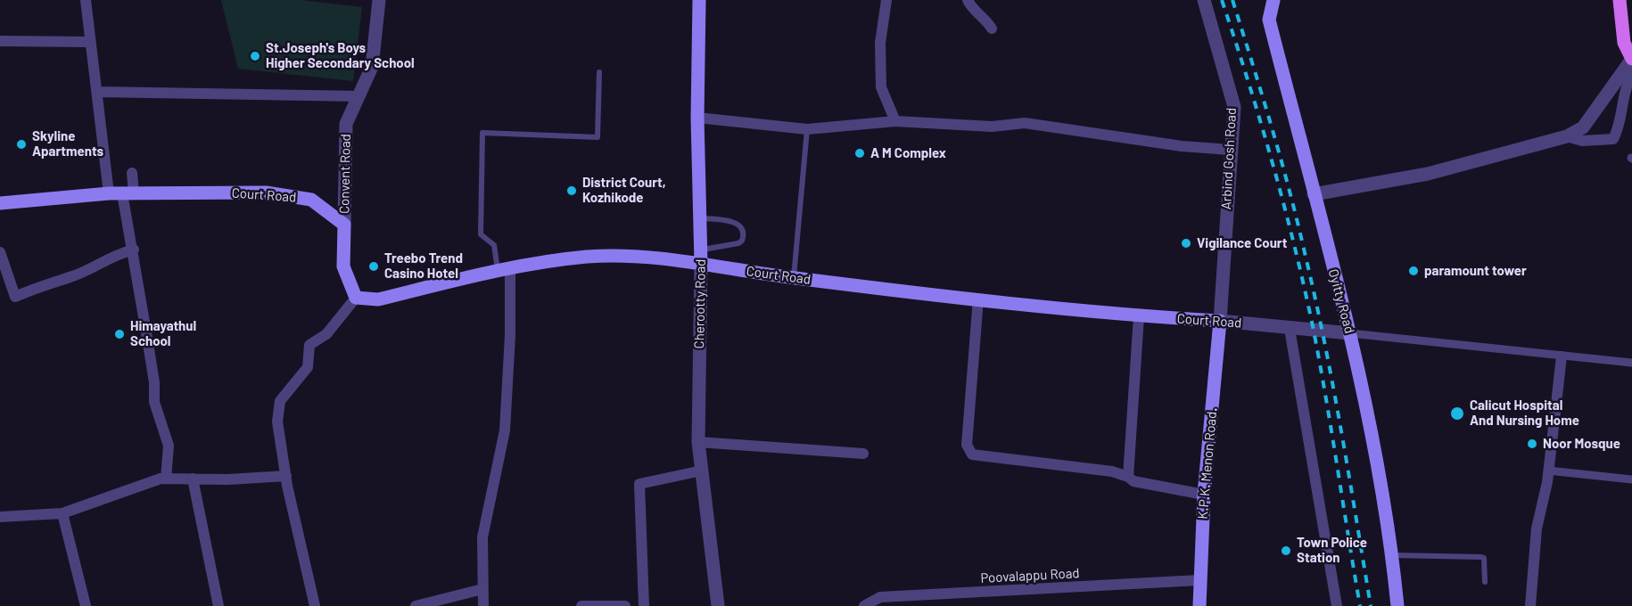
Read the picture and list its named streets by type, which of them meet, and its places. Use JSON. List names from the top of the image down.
{
  "streets": {
    "main road": [
      "Court Road",
      "Oyitty Road",
      "Cherootty Road",
      "K.P.K. Menon Road."
    ],
    "street": ["Arbind Gosh Road", "Convent Road", "Poovalappu Road"]
  },
  "crossings": [
    ["Arbind Gosh Road", "Court Road"],
    ["Arbind Gosh Road", "K.P.K. Menon Road."],
    ["Convent Road", "Court Road"],
    ["Court Road", "Oyitty Road"],
    ["Court Road", "Cherootty Road"],
    ["Court Road", "K.P.K. Menon Road."],
    ["K.P.K. Menon Road.", "Poovalappu Road"]
  ],
  "places": [
    "St.Joseph's Boys Higher Secondary School",
    "Skyline Apartments",
    "A M Complex",
    "District Court, Kozhikode",
    "Vigilance Court",
    "Treebo Trend Casino Hotel",
    "paramount tower",
    "Himayathul School",
    "Calicut Hospital And Nursing Home",
    "Noor Mosque",
    "Town Police Station"
  ]
}
